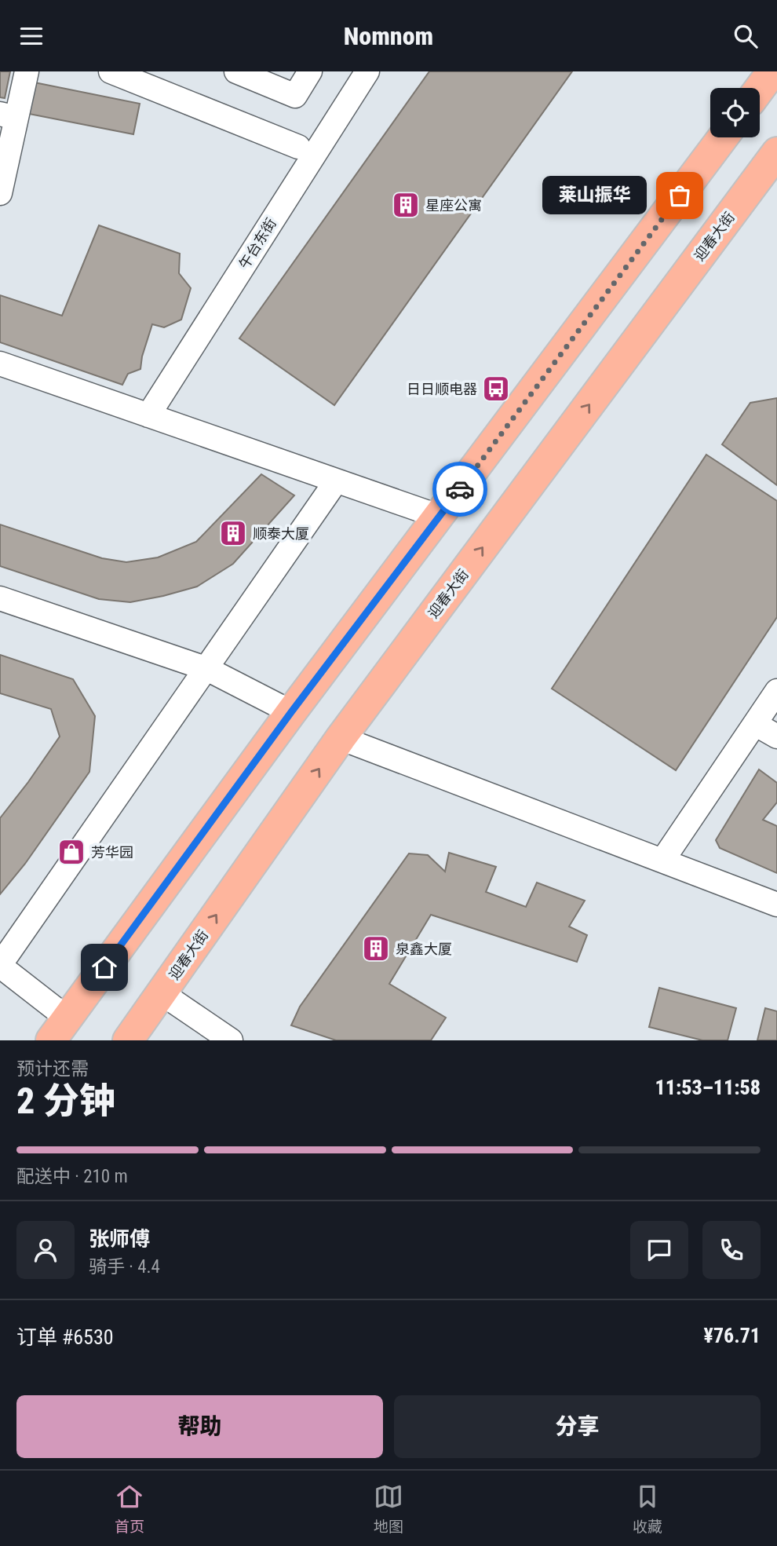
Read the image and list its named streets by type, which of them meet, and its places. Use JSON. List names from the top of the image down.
{
  "streets": {
    "main road": ["迎春大街"],
    "street": ["午台东街"]
  },
  "places": {
    "other": ["莱山振华"],
    "building": ["星座公寓", "顺泰大厦", "泉鑫大厦"],
    "bus stop": ["日日顺电器"],
    "shop": ["芳华园"]
  },
  "page": {
    "header": "Nomnom",
    "bubble": "莱山振华",
    "heading": ["2 分钟", "预计还需", "11:53–11:58"],
    "panel": [
      "张师傅",
      "骑手 · 4.4",
      "订单 #6530",
      "¥76.71"
    ],
    "bar": "配送中 · 210 m",
    "buttons": ["帮助", "分享"],
    "tabs": ["首页", "地图", "收藏"]
  }
}
